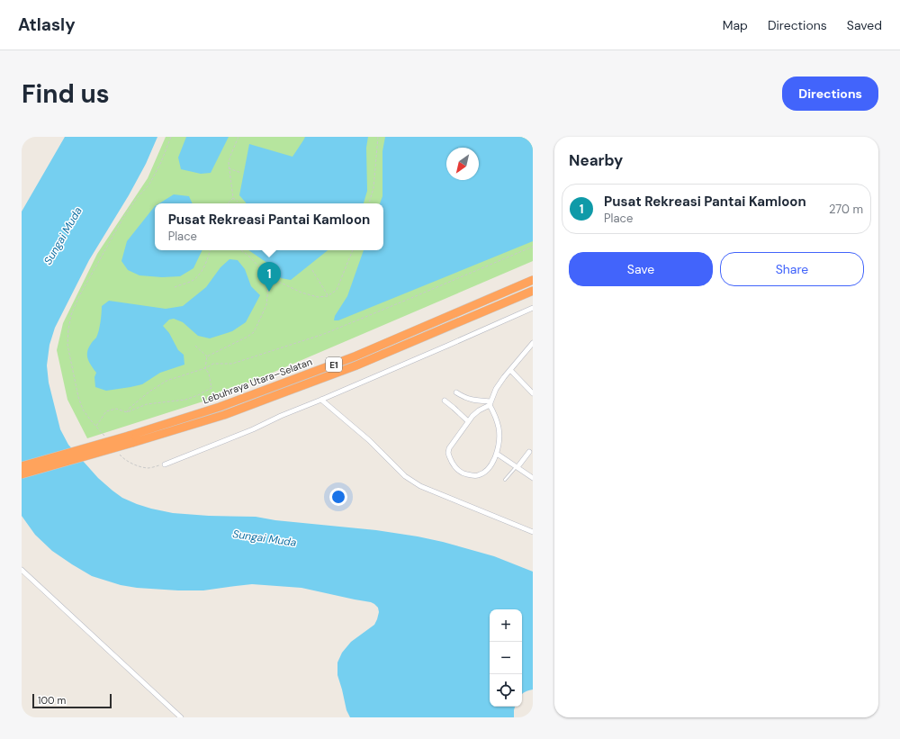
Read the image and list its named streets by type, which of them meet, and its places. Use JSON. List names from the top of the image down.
{
  "streets": {
    "highway": ["E1", "Lebuhraya Utara–Selatan"]
  },
  "water": ["Sungai Muda"],
  "scale_bar": "100 m",
  "north": "bottom left",
  "page": {
    "header": "Atlasly",
    "nav": ["Map", "Directions", "Saved"],
    "buttons": [
      "Directions",
      ["Save", "Share"]
    ],
    "title": "Find us",
    "heading": "Nearby",
    "list": [
      {
        "mark": "1",
        "name": "Pusat Rekreasi Pantai Kamloon",
        "note": "Place",
        "value": "270 m"
      }
    ],
    "popup": ["Pusat Rekreasi Pantai Kamloon", "Place"],
    "pins": "1",
    "map_buttons": ["+", "−"],
    "scale": "100 m"
  }
}
